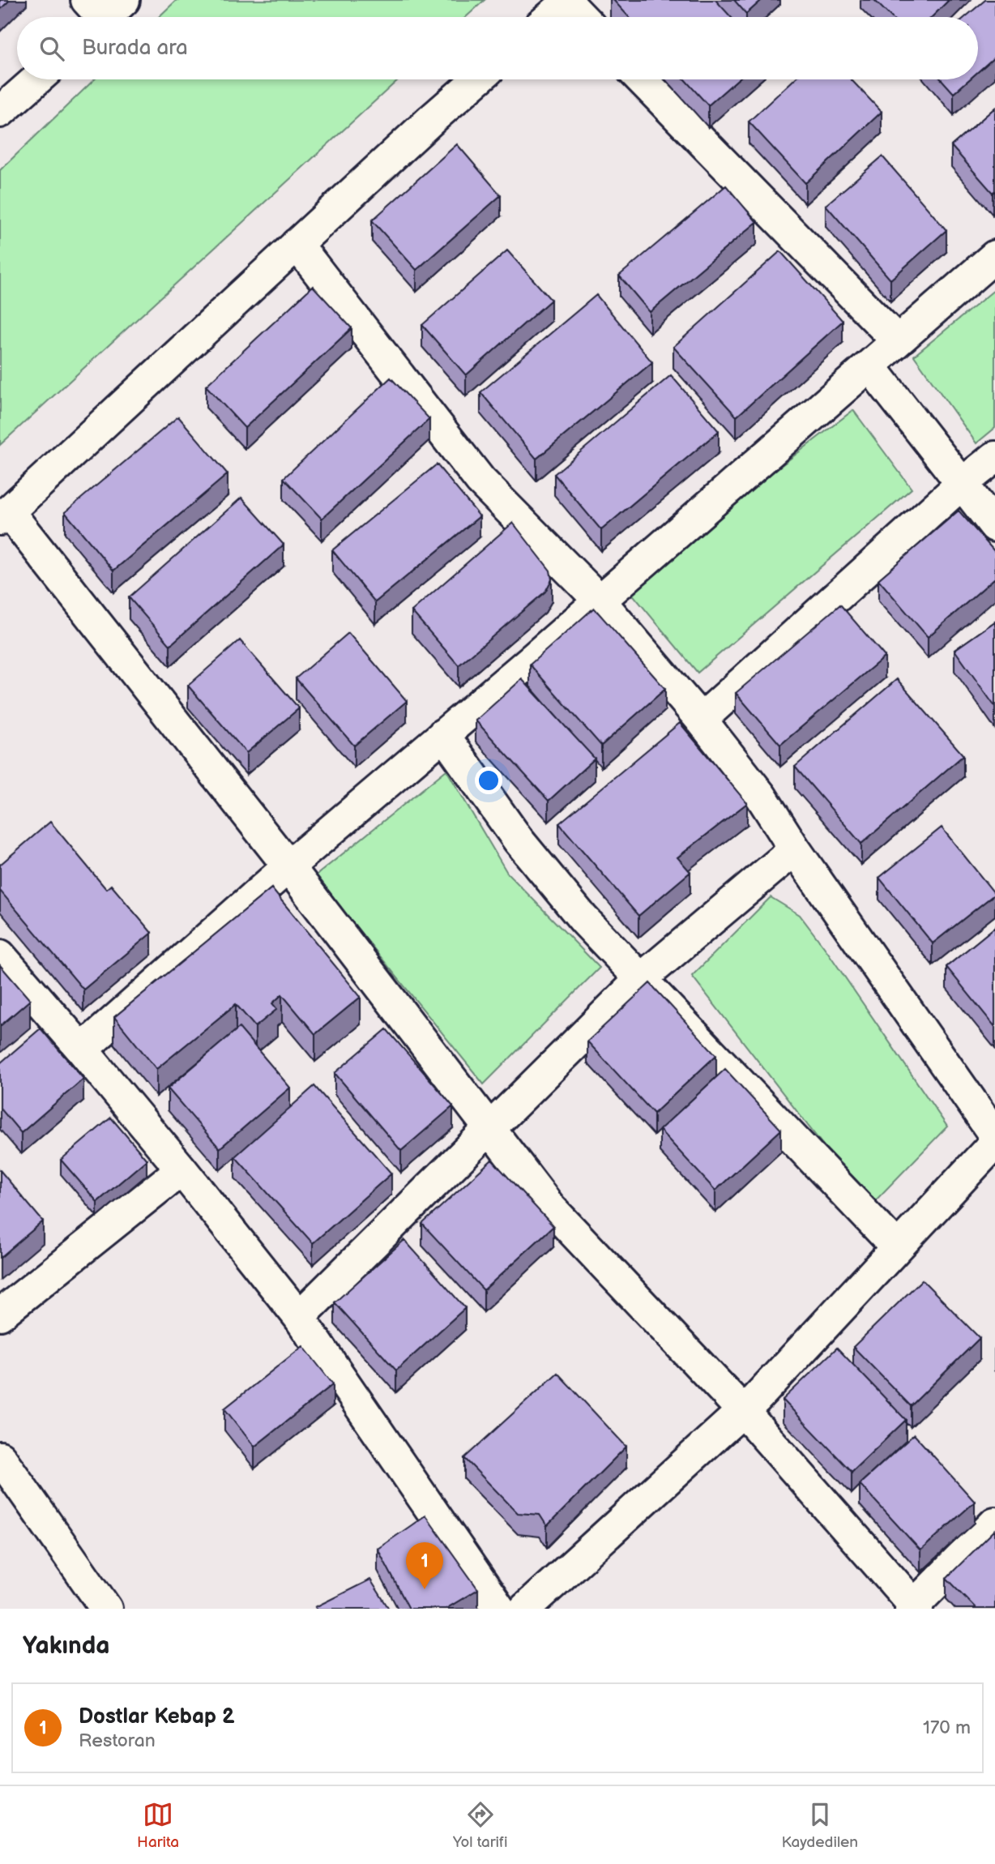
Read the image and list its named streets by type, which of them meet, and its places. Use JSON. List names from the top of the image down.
{
  "page": {
    "search": "Burada ara",
    "pins": "1",
    "heading": "Yakında",
    "list": [
      {
        "mark": "1",
        "name": "Dostlar Kebap 2",
        "note": "Restoran",
        "value": "170 m"
      }
    ],
    "nav": ["Harita", "Yol tarifi", "Kaydedilen"]
  }
}
